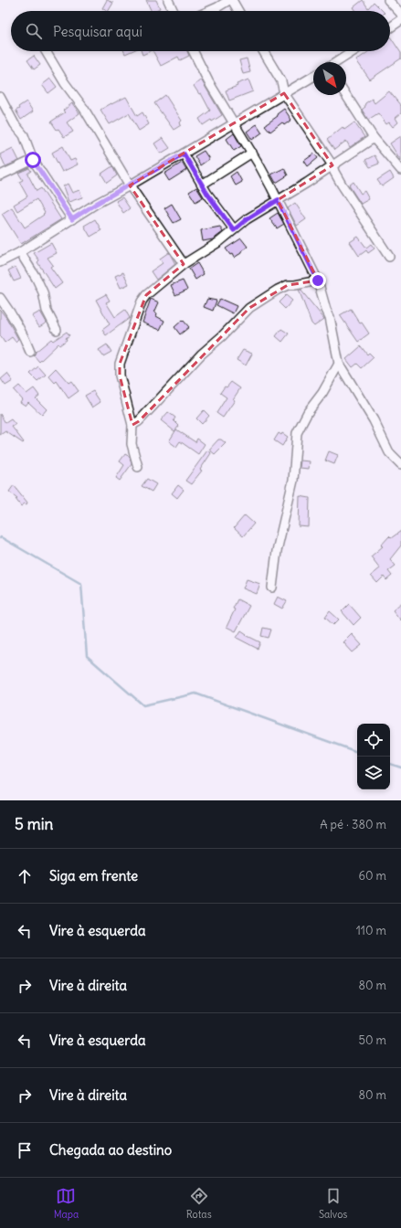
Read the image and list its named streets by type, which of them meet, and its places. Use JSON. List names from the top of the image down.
{
  "north": "bottom right",
  "page": {
    "search": "Pesquisar aqui",
    "heading": ["5 min", "A pé · 380 m"],
    "list": [
      ["Siga em frente", "60 m"],
      ["Vire à esquerda", "110 m"],
      ["Vire à direita", "80 m"],
      ["Vire à esquerda", "50 m"],
      ["Vire à direita", "80 m"],
      "Chegada ao destino"
    ],
    "nav": ["Mapa", "Rotas", "Salvos"]
  }
}
